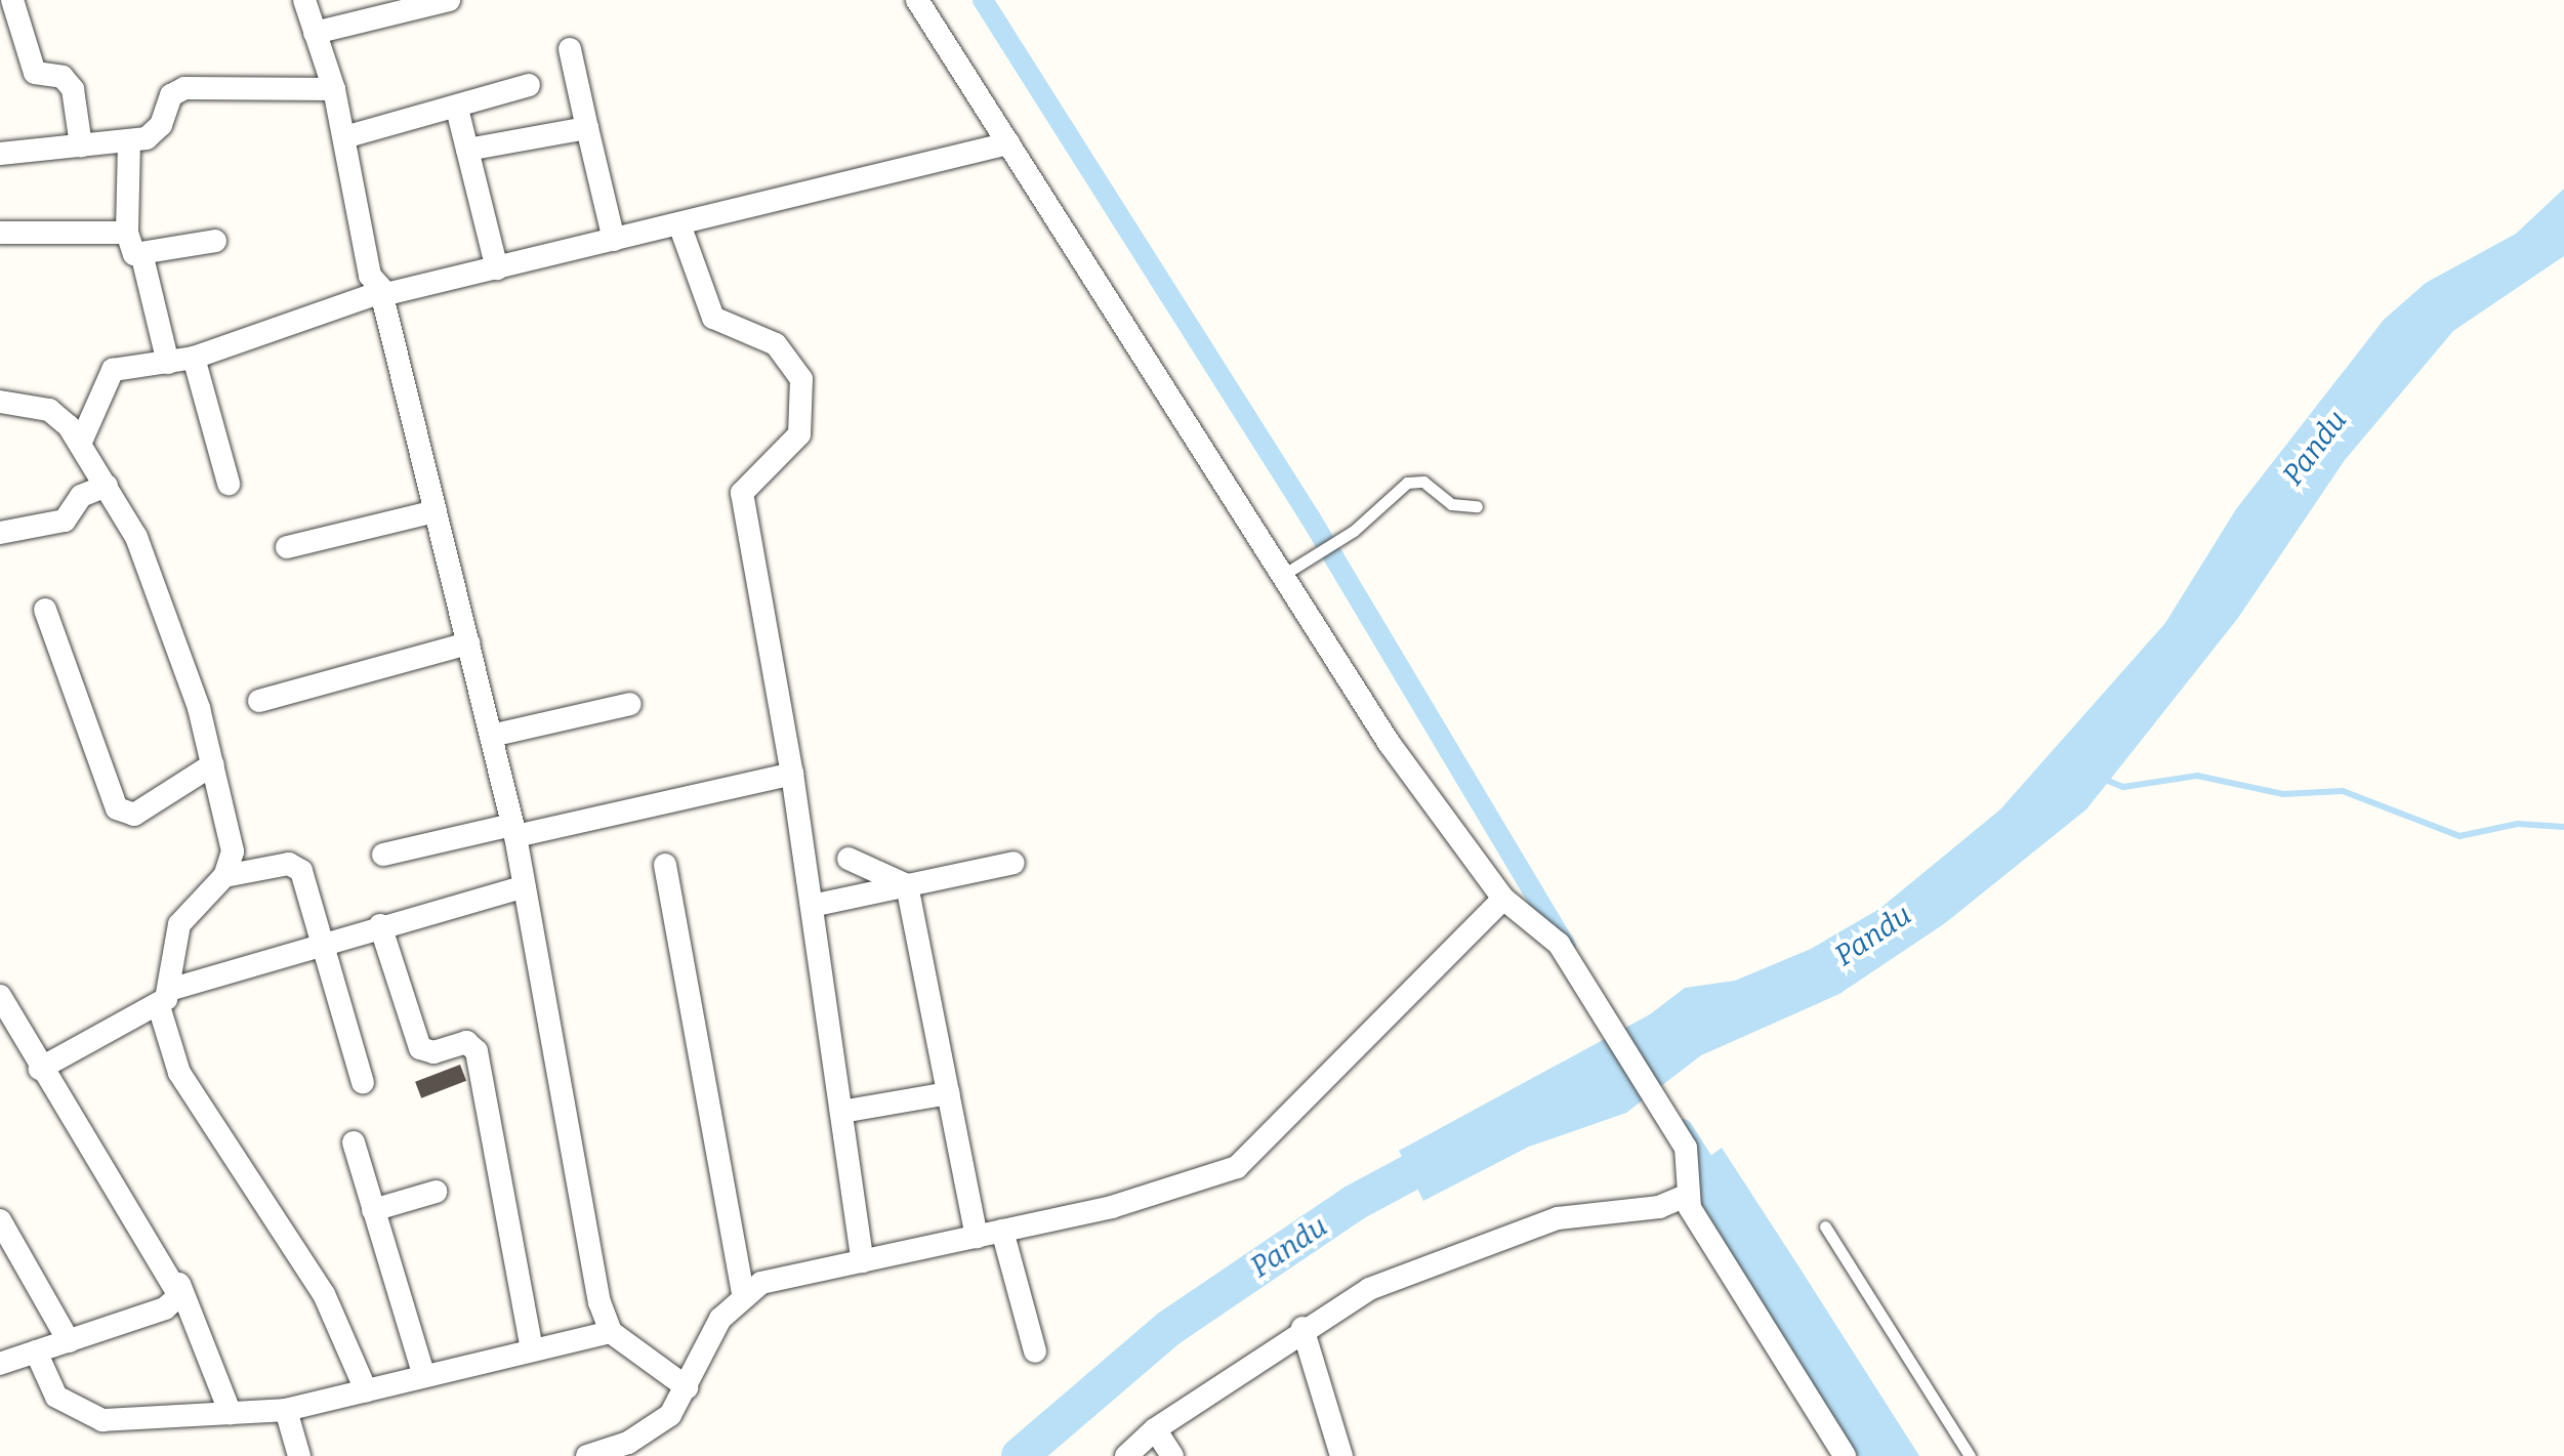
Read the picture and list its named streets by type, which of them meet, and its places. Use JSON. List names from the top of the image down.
{
  "water": ["Pandu"]
}
